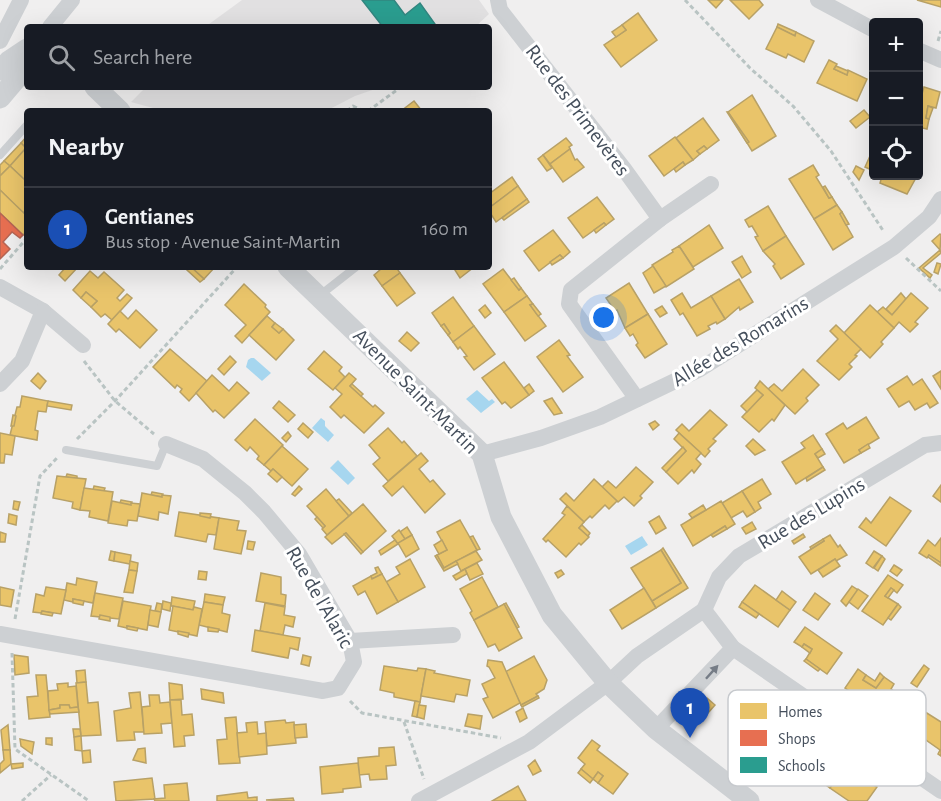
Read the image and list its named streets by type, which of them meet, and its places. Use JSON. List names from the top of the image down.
{
  "streets": {
    "street": [
      "Rue des Primevères",
      "Allée des Romarins",
      "Avenue Saint-Martin",
      "Rue des Lupins",
      "Rue de l'Alaric"
    ]
  },
  "crossings": [
    ["Allée des Romarins", "Avenue Saint-Martin"],
    ["Avenue Saint-Martin", "Rue des Lupins"]
  ],
  "legend": ["Homes", "Shops", "Schools"],
  "page": {
    "map_buttons": ["+", "−"],
    "search": "Search here",
    "heading": "Nearby",
    "list": [
      {
        "mark": "1",
        "name": "Gentianes",
        "note": "Bus stop · Avenue Saint-Martin",
        "value": "160 m"
      }
    ],
    "pins": "1"
  }
}
